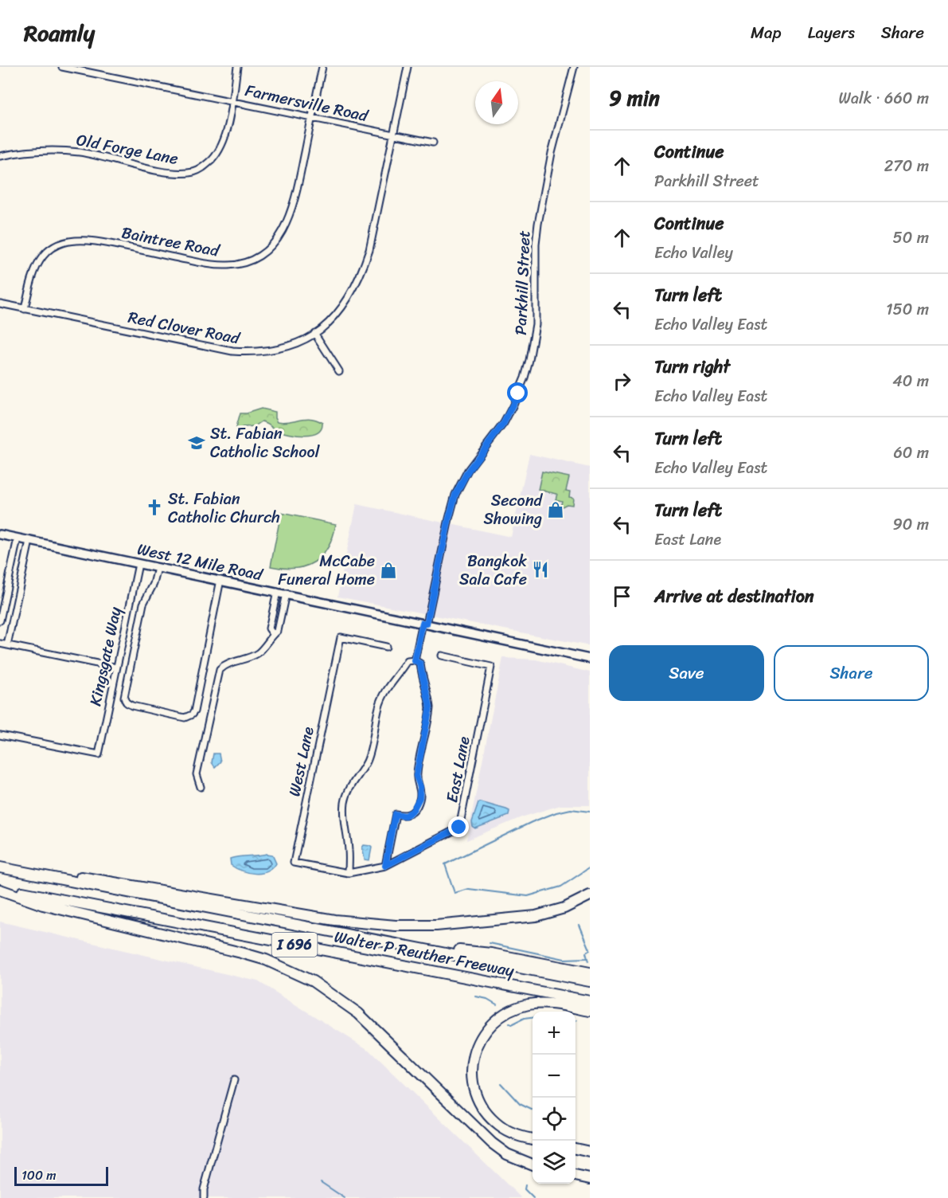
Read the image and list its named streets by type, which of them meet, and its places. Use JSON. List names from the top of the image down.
{
  "streets": {
    "highway": ["I 696", "Walter P Reuther Freeway"],
    "main road": ["West 12 Mile Road"],
    "street": [
      "Farmersville Road",
      "Old Forge Lane",
      "Baintree Road",
      "Parkhill Street",
      "Red Clover Road",
      "Kingsgate Way",
      "West Lane",
      "East Lane"
    ]
  },
  "crossings": [
    ["Farmersville Road", "Old Forge Lane"],
    ["Farmersville Road", "Baintree Road"],
    ["Farmersville Road", "Red Clover Road"],
    ["Baintree Road", "Red Clover Road"],
    ["Parkhill Street", "West 12 Mile Road"],
    ["West 12 Mile Road", "Kingsgate Way"],
    ["West Lane", "East Lane"]
  ],
  "places": {
    "school or university": ["St. Fabian Catholic School"],
    "church": ["St. Fabian Catholic Church"],
    "shop": ["Second Showing", "McCabe Funeral Home"],
    "restaurant": ["Bangkok Sala Cafe"]
  },
  "scale_bar": "100 m",
  "north": "top",
  "page": {
    "header": "Roamly",
    "nav": ["Map", "Layers", "Share"],
    "heading": ["9 min", "Walk · 660 m"],
    "list": [
      ["Continue", "Parkhill Street", "270 m"],
      ["Continue", "Echo Valley", "50 m"],
      ["Turn left", "Echo Valley East", "150 m"],
      ["Turn right", "Echo Valley East", "40 m"],
      ["Turn left", "Echo Valley East", "60 m"],
      ["Turn left", "East Lane", "90 m"],
      "Arrive at destination"
    ],
    "buttons": ["Save", "Share"],
    "map_buttons": ["+", "−"],
    "scale": "100 m"
  }
}
